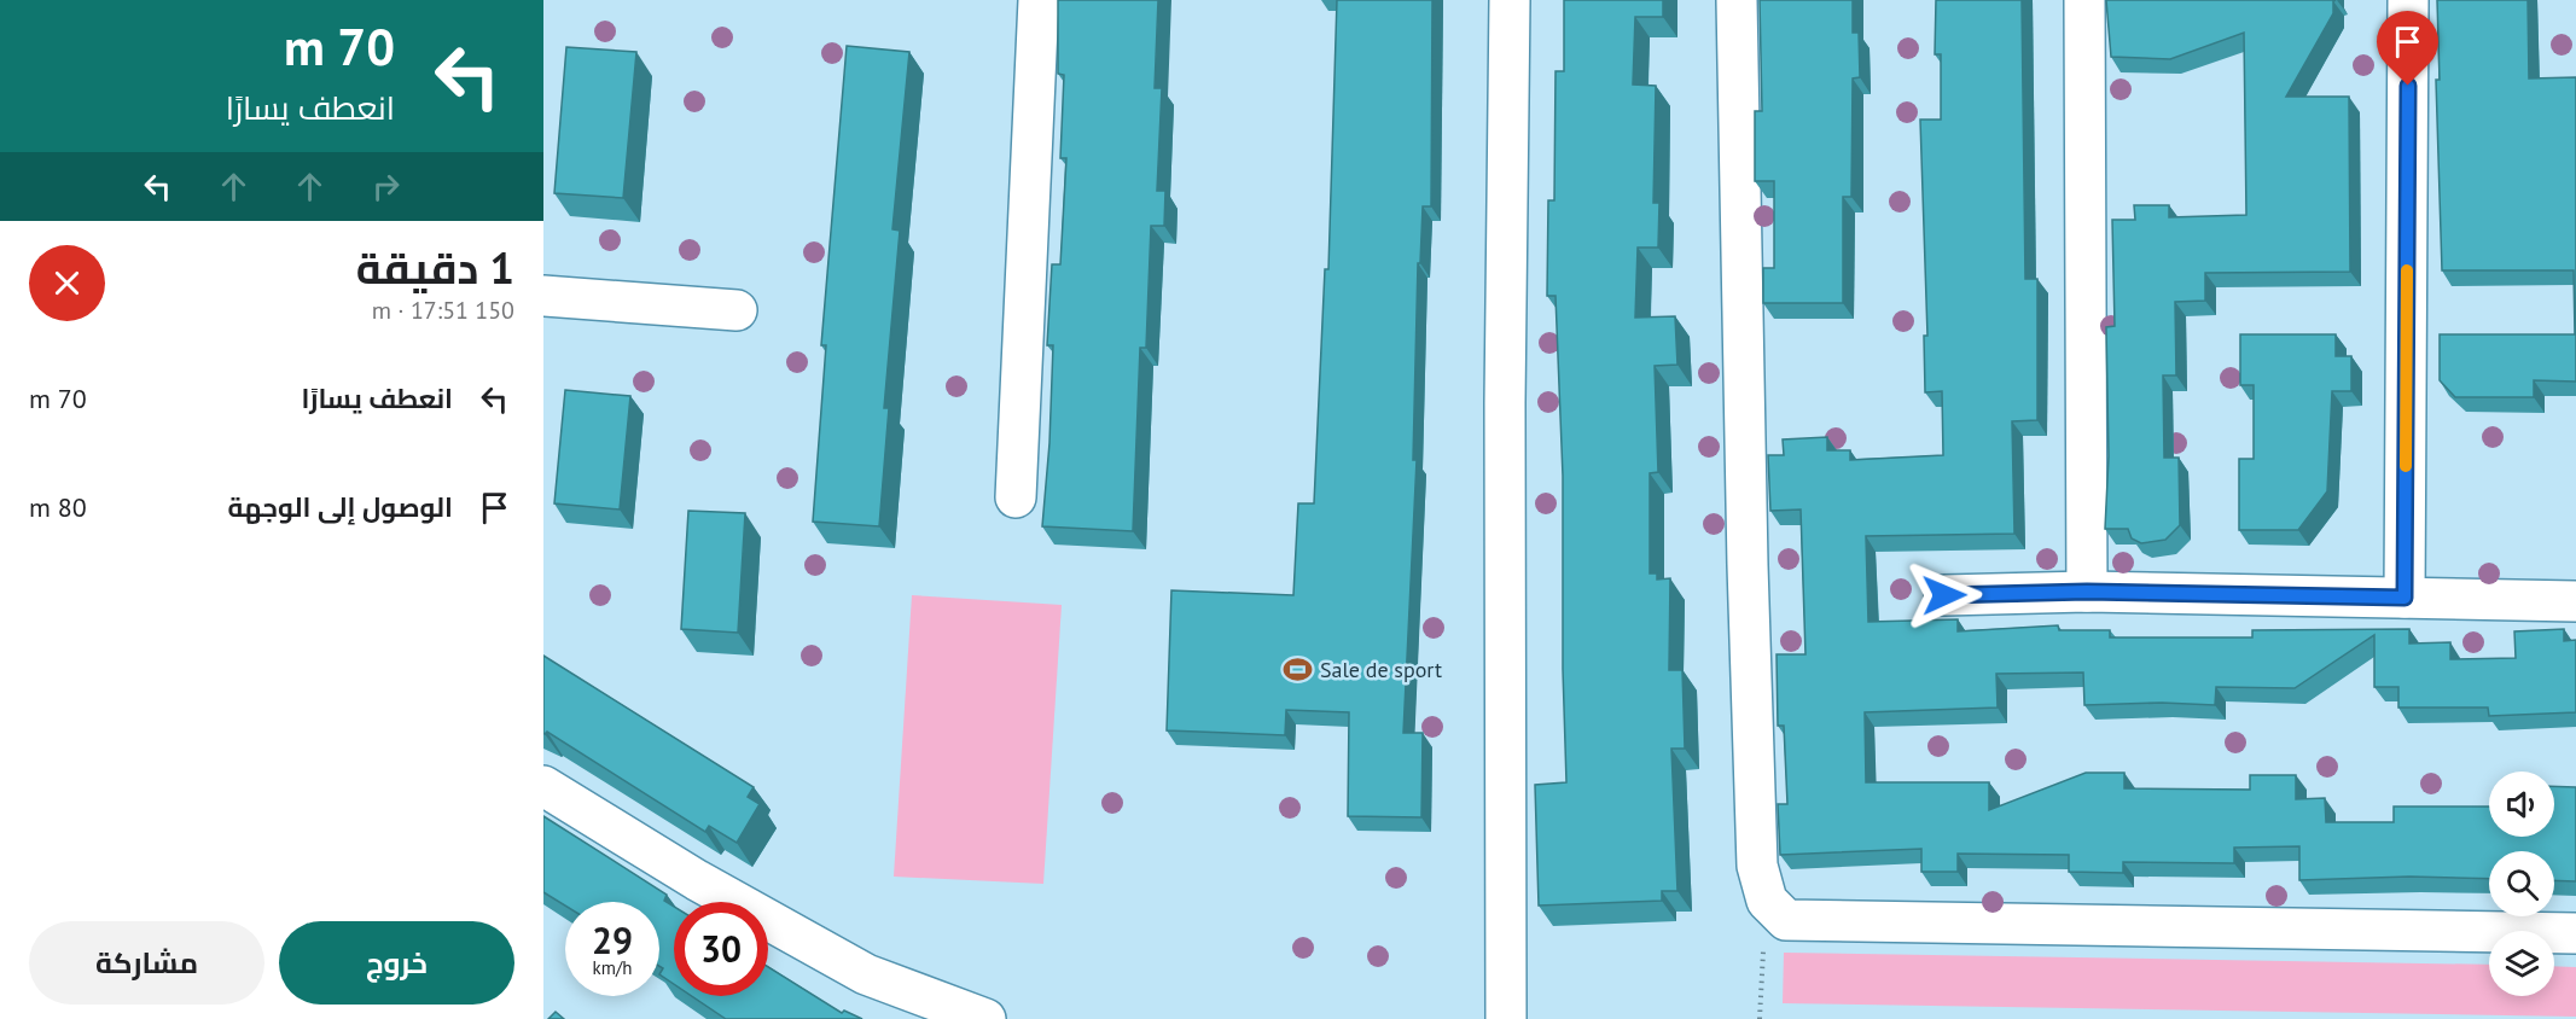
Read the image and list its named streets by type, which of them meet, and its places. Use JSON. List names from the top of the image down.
{
  "places": {
    "sports": ["Sale de sport"]
  },
  "page": {
    "turn": ["70 m", "انعطف يسارًا"],
    "heading": ["1 دقيقة", "150 m · 17:51"],
    "list": [
      {
        "name": "انعطف يسارًا",
        "value": "70 m"
      },
      {
        "name": "الوصول إلى الوجهة",
        "value": "80 m"
      }
    ],
    "speed": "29 km/h",
    "limit": "30",
    "buttons": ["خروج", "مشاركة"]
  }
}
